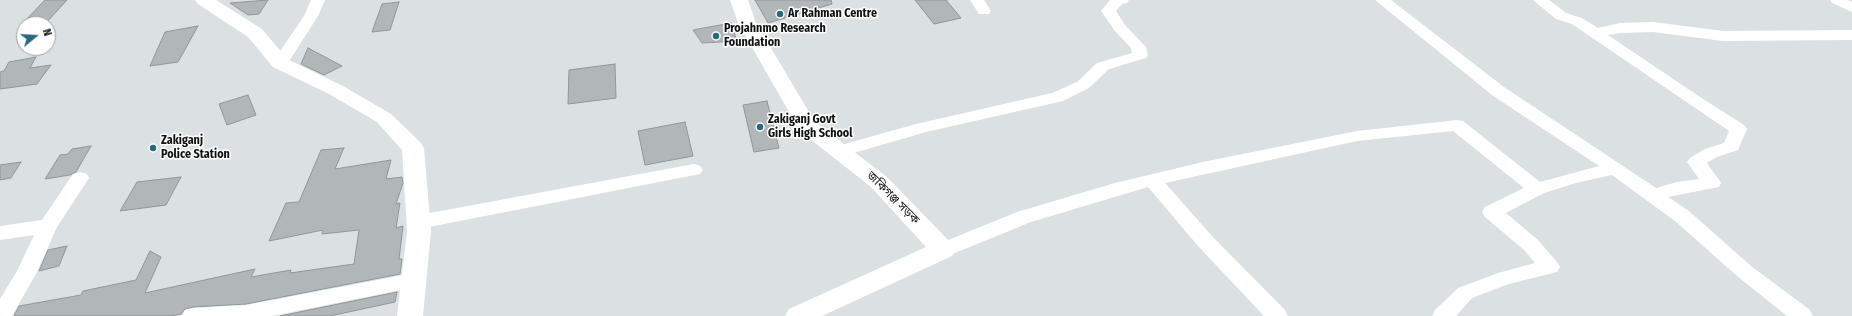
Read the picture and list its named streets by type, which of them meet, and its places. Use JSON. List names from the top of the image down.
{
  "streets": {
    "street": ["জকিগঞ্জ সড়ক"]
  },
  "places": [
    "Ar Rahman Centre",
    "Projahnmo Research Foundation",
    "Zakiganj Govt Girls High School",
    "Zakiganj Police Station"
  ],
  "north": "right"
}
